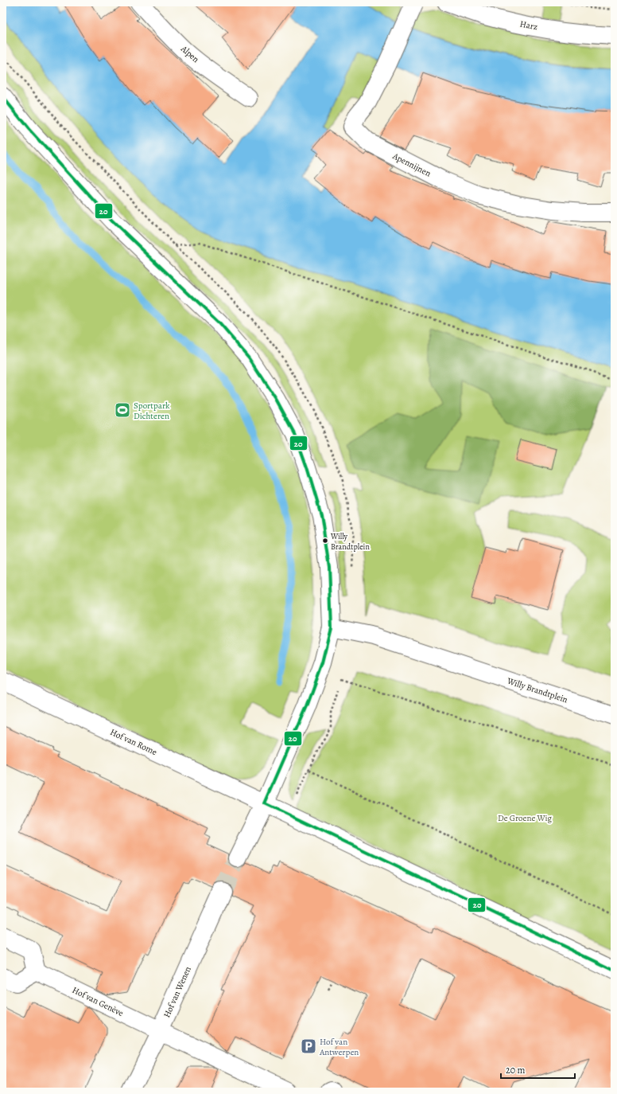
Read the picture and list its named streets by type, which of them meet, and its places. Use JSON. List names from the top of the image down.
{
  "streets": {
    "street": [
      "Harz",
      "Alpen",
      "Apennijnen",
      "Willy Brandtplein",
      "Hof van Rome",
      "Hof van Wenen",
      "Hof van Genève"
    ]
  },
  "crossings": [
    ["Hof van Wenen", "Hof van Genève"]
  ],
  "parks": ["De Groene Wig"],
  "places": {
    "sports": ["Sportpark Dichteren"],
    "other": ["Willy Brandtplein"],
    "parking": ["Hof van Antwerpen"]
  },
  "lines": ["transit line 20"],
  "scale_bar": "20 m"
}
